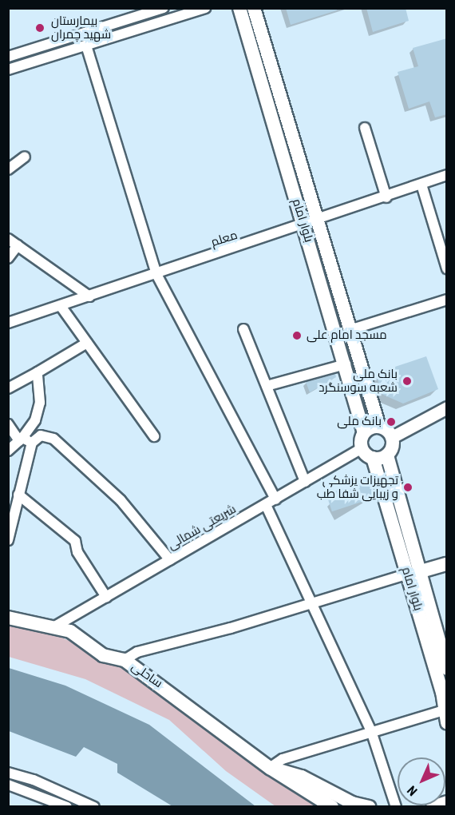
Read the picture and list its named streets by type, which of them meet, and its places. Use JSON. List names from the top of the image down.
{
  "streets": {
    "main road": ["بلوار امام", "ساحلی"],
    "street": ["معلم", "شریعتی شمالی"]
  },
  "crossings": [
    ["بلوار امام", "معلم"],
    ["بلوار امام", "شریعتی شمالی"],
    ["شریعتی شمالی", "ساحلی"]
  ],
  "places": [
    "بیمارستان شهید چمران",
    "مسجد امام علی",
    "بانک ملی شعبه سوسنگرد",
    "بانک ملی",
    "تجهیزات پزشکی و زیبایی شفا طب"
  ],
  "north": "bottom left"
}
